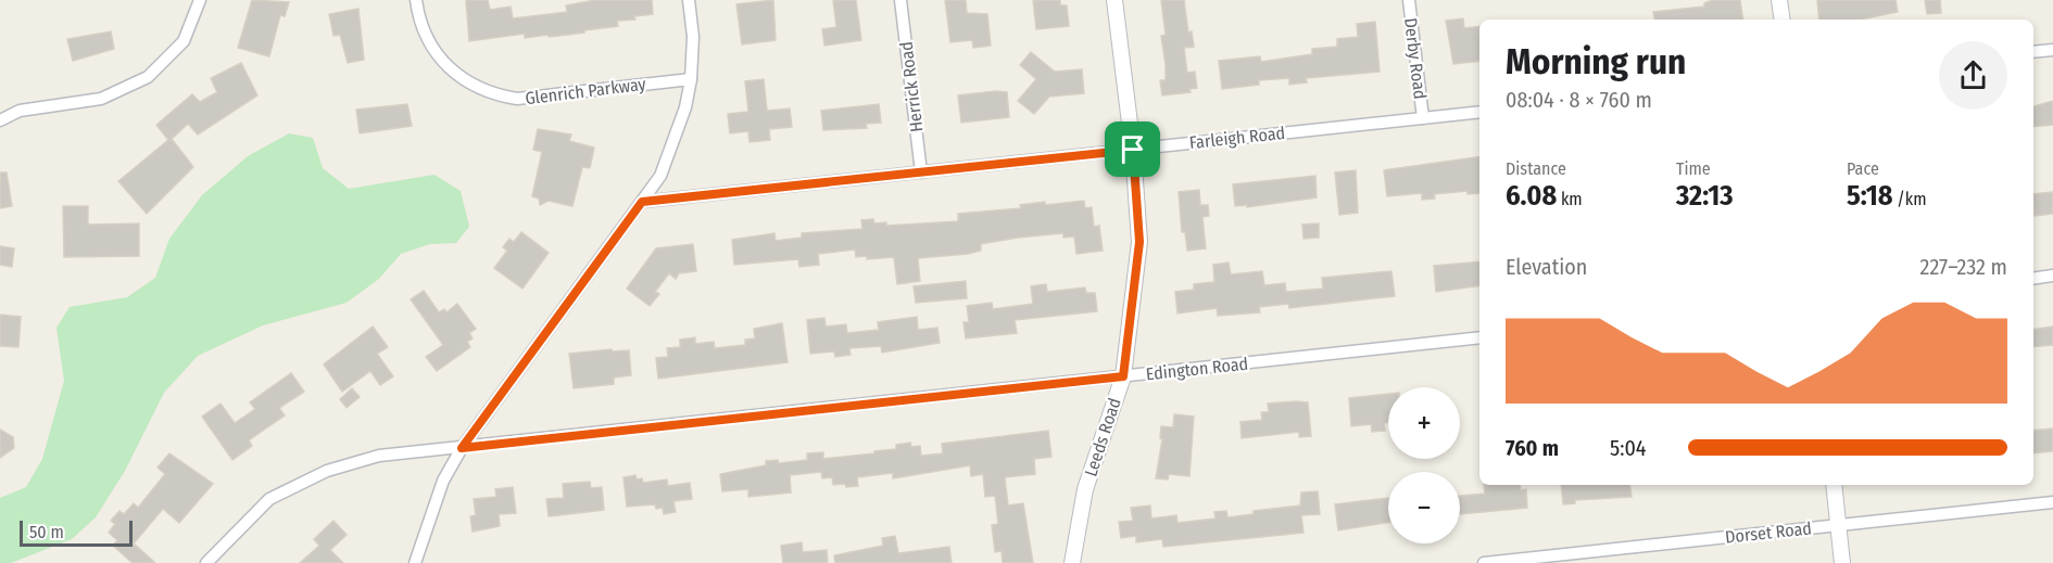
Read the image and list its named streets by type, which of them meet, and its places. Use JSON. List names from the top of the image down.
{
  "streets": {
    "street": [
      "Derby Road",
      "Herrick Road",
      "Glenrich Parkway",
      "Farleigh Road",
      "Edington Road",
      "Leeds Road",
      "Dorset Road"
    ]
  },
  "crossings": [
    ["Derby Road", "Farleigh Road"],
    ["Herrick Road", "Farleigh Road"],
    ["Farleigh Road", "Leeds Road"],
    ["Edington Road", "Leeds Road"]
  ],
  "scale_bar": "50 m",
  "page": {
    "heading": ["Morning run", "08:04 · 8 × 760 m"],
    "stats": [
      ["Distance", "6.08 km"],
      ["Time", "32:13"],
      ["Pace", "5:18 /km"]
    ],
    "chart": ["Elevation", "227–232 m"],
    "map_buttons": ["+", "−"],
    "list": [
      {
        "name": "760 m",
        "note": "5:04"
      }
    ],
    "scale": "50 m"
  }
}
